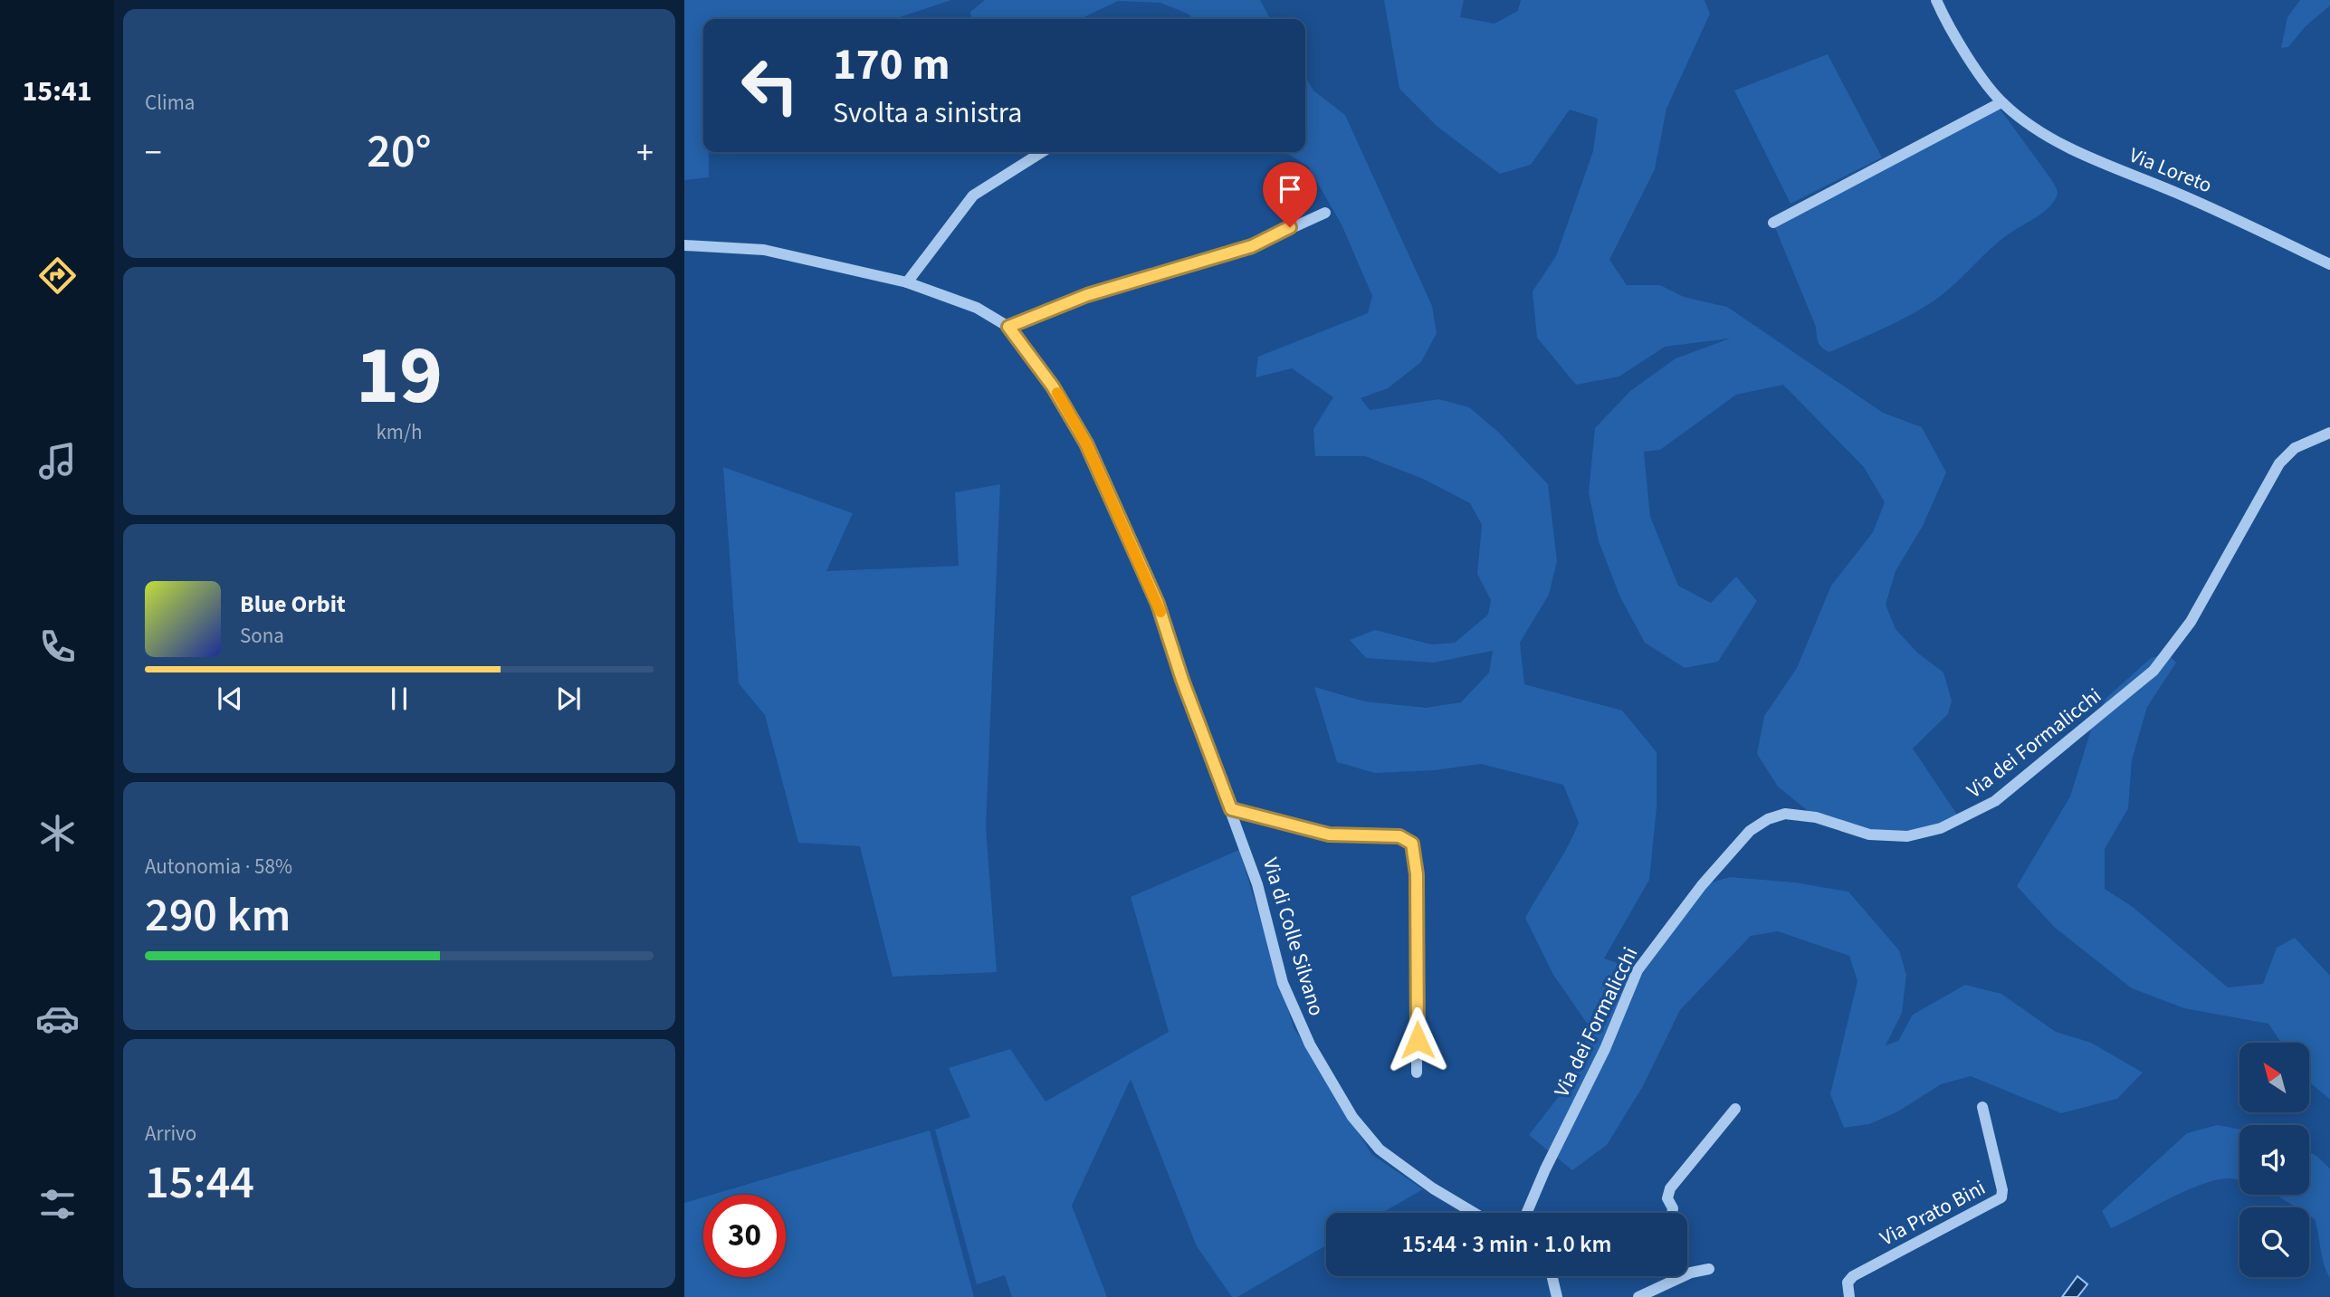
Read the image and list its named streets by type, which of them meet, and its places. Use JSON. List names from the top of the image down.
{
  "streets": {
    "street": [
      "Via Loreto",
      "Via dei Formalicchi",
      "Via di Colle Silvano",
      "Via Prato Bini"
    ]
  },
  "north": "top left",
  "page": {
    "tabs": "15:41",
    "tile": [
      "Clima",
      ["19", "km/h"],
      ["Autonomia · 58%", "290 km"],
      ["Arrivo", "15:44"]
    ],
    "turn": ["170 m", "Svolta a sinistra"],
    "heat": ["−", "20°", "+"],
    "song": ["Blue Orbit", "Sona"],
    "limit": "30",
    "trip": "15:44 · 3 min · 1.0 km"
  }
}
